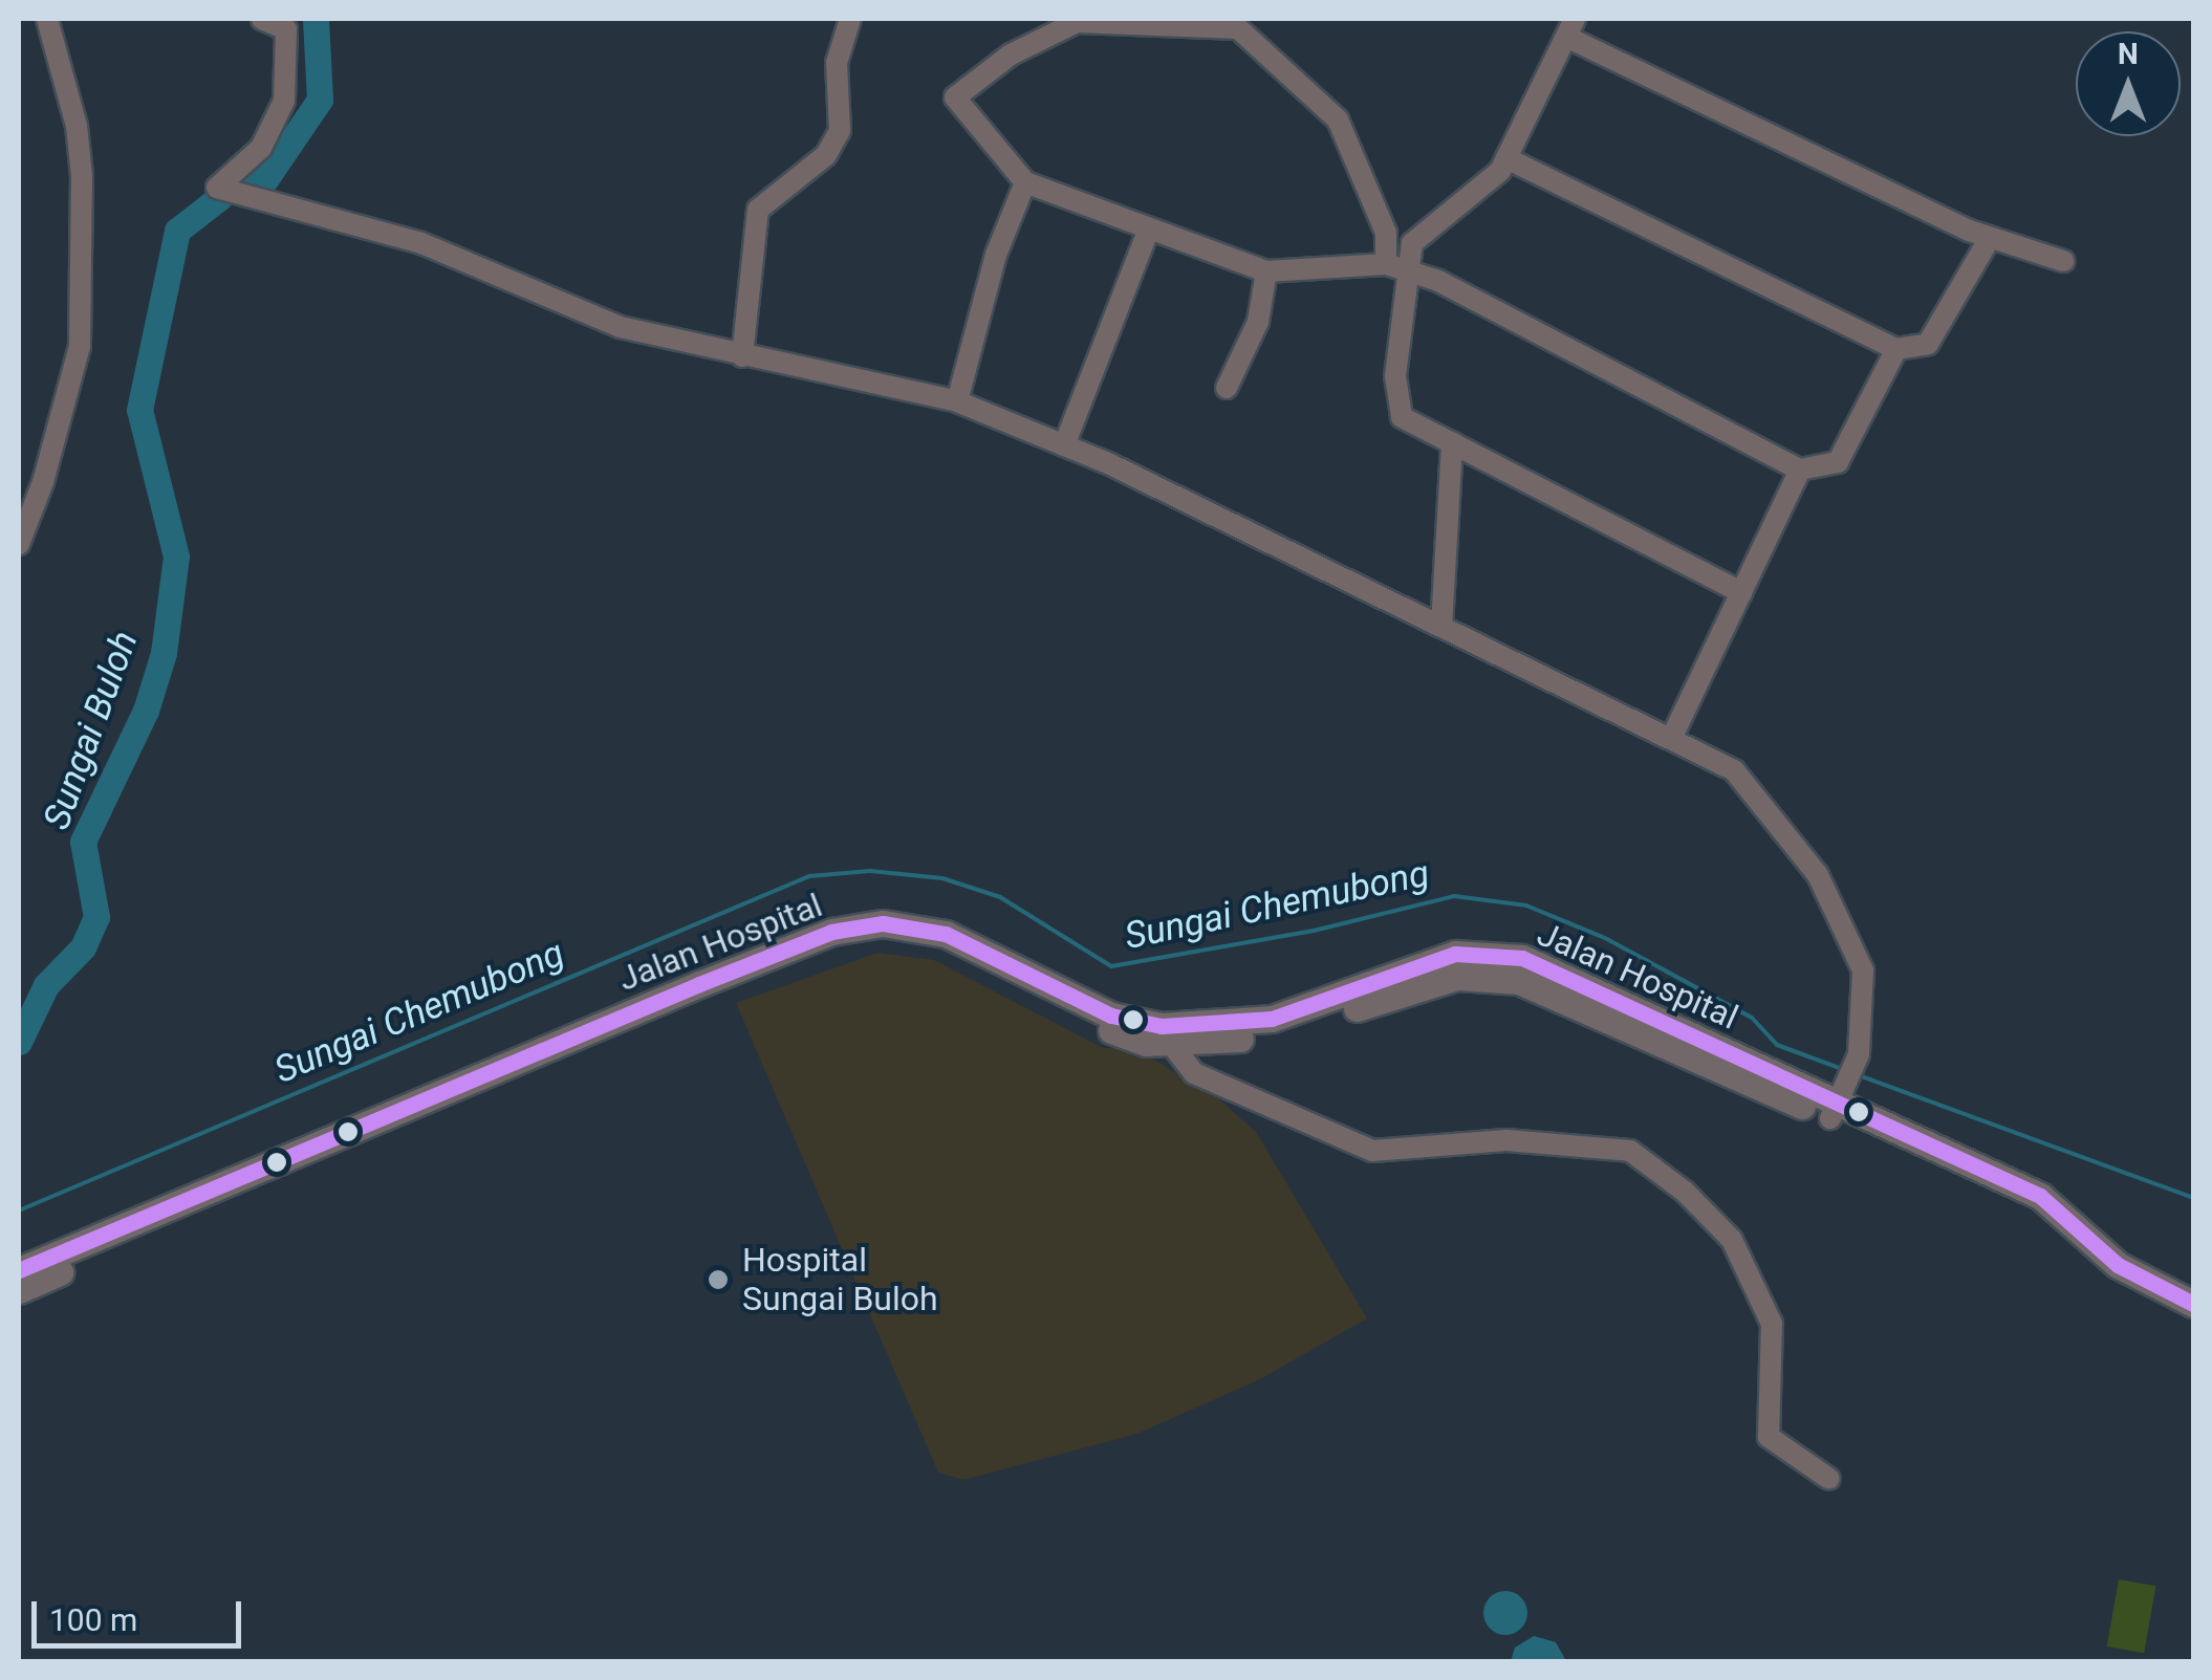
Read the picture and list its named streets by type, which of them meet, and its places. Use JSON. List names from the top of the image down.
{
  "streets": {
    "main road": ["Jalan Hospital"]
  },
  "water": ["Sungai Buloh", "Sungai Chemubong"],
  "places": ["Hospital Sungai Buloh"],
  "scale_bar": "100 m",
  "north": "top"
}
